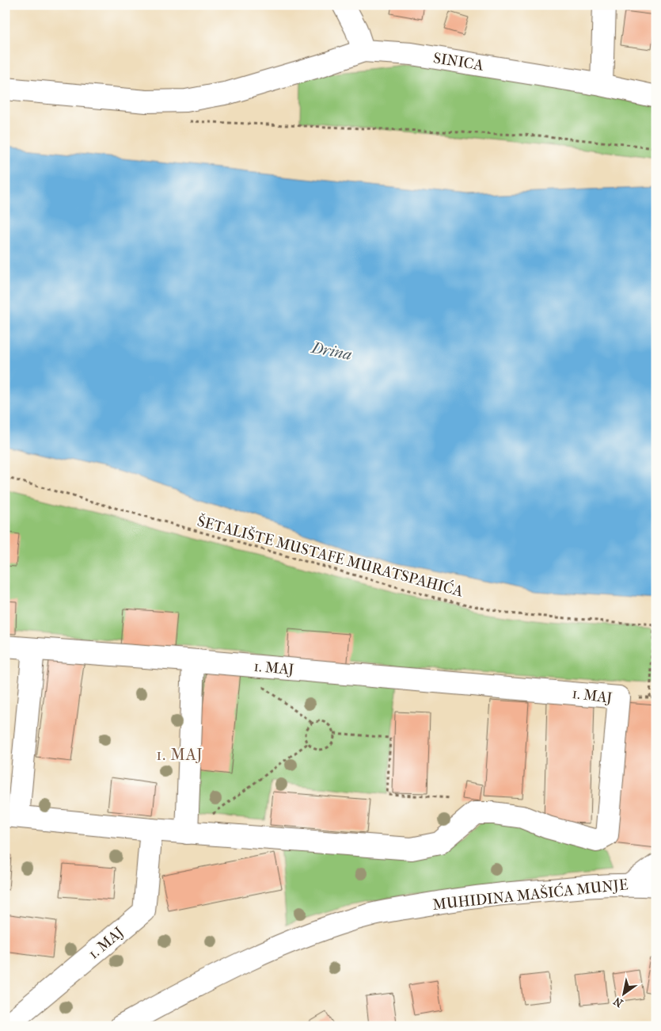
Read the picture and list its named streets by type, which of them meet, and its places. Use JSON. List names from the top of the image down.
{
  "streets": {
    "street": ["SINICA", "1. MAJ", "MUHIDINA MAŠIĆA MUNJE"],
    "path": ["ŠETALIŠTE MUSTAFE MURATSPAHIĆA"]
  },
  "districts": ["1. MAJ"],
  "water": ["Drina"],
  "north": "bottom left"
}
